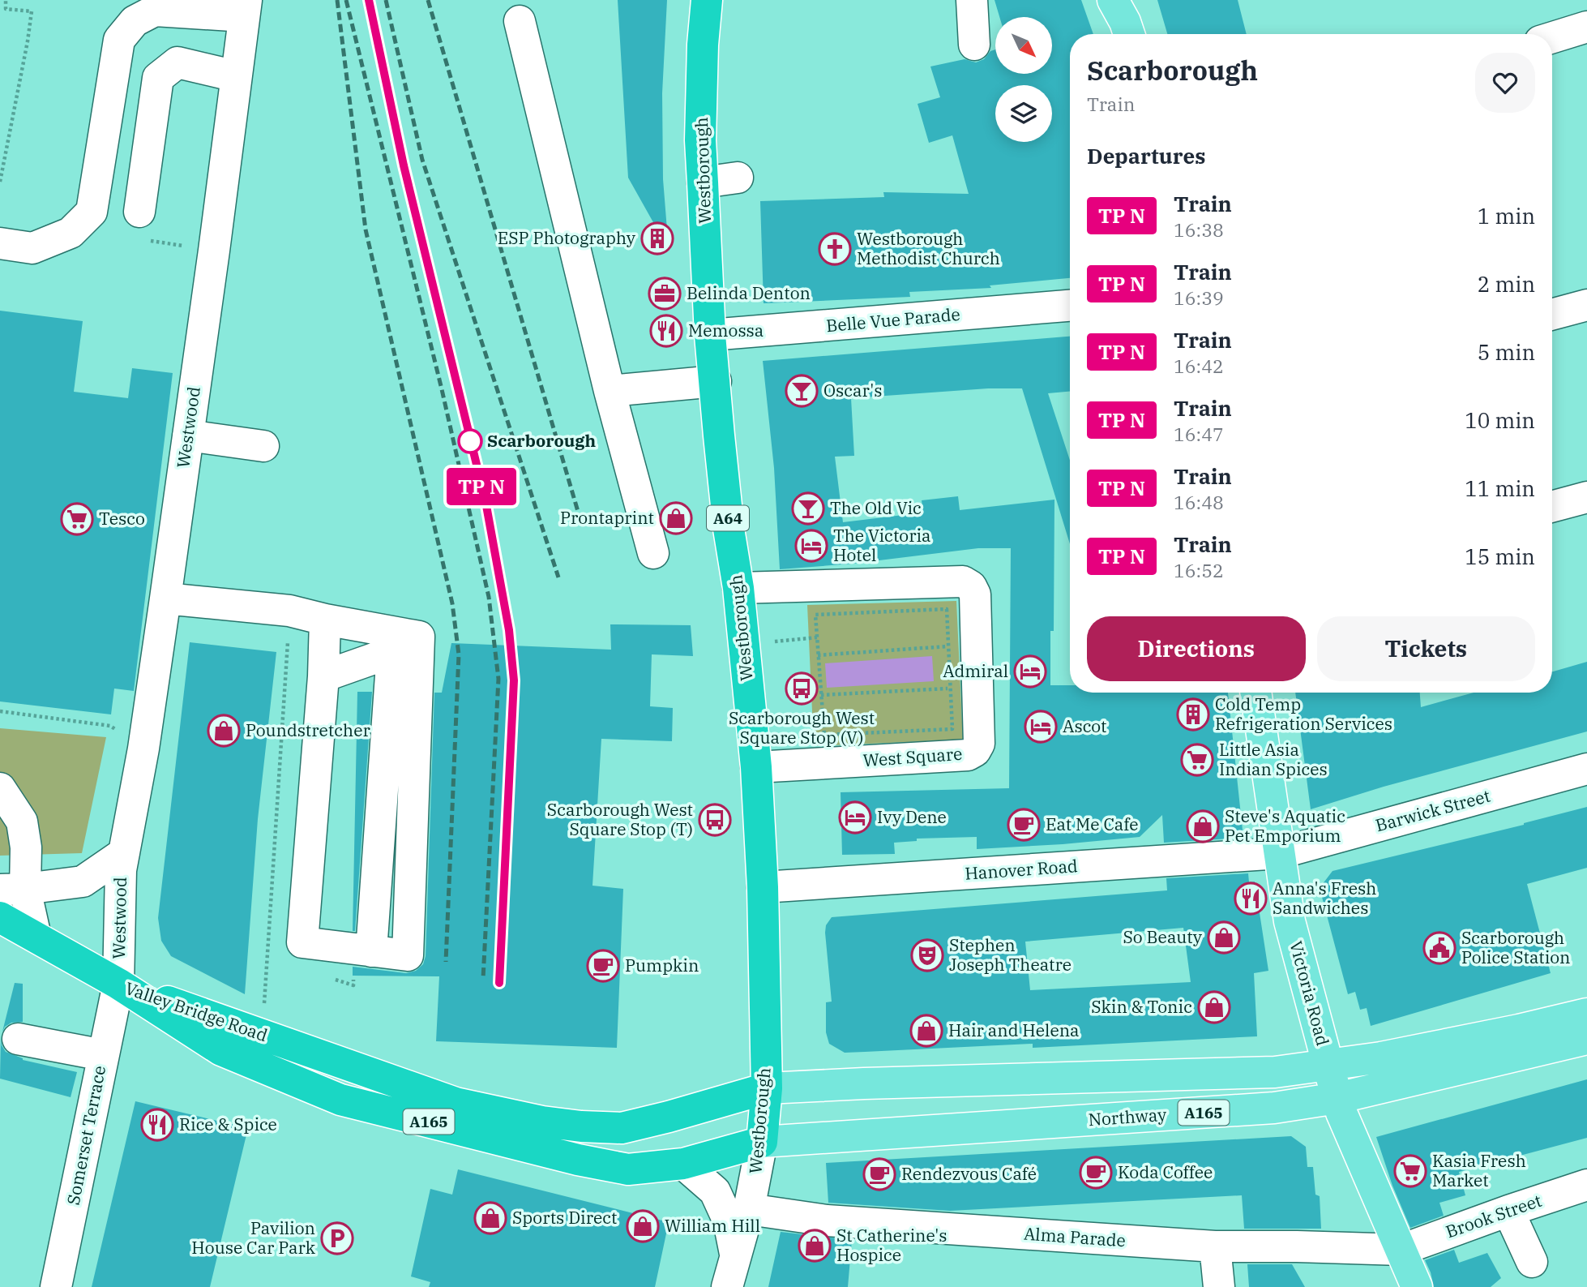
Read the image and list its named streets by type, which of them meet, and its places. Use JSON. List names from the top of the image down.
{
  "streets": {
    "highway": [
      "Westborough",
      "A64",
      "Valley Bridge Road",
      "A165"
    ],
    "main road": ["Victoria Road", "Northway"],
    "street": [
      "Belle Vue Parade",
      "Westwood",
      "West Square",
      "Barwick Street",
      "Hanover Road",
      "Somerset Terrace",
      "Brook Street",
      "Alma Parade"
    ]
  },
  "crossings": [
    ["Westborough", "Belle Vue Parade"],
    ["Westborough", "West Square"],
    ["Westborough", "Hanover Road"],
    ["Westborough", "Valley Bridge Road"],
    ["Westborough", "A165"],
    ["Westborough", "Northway"],
    ["Westborough", "Alma Parade"],
    ["Westwood", "Valley Bridge Road"],
    ["Westwood", "A165"],
    ["Westwood", "Somerset Terrace"],
    ["Barwick Street", "Hanover Road"],
    ["Barwick Street", "Victoria Road"],
    ["Hanover Road", "Victoria Road"],
    ["Victoria Road", "A165"],
    ["Victoria Road", "Northway"],
    ["Victoria Road", "Brook Street"],
    ["Victoria Road", "Alma Parade"],
    ["Valley Bridge Road", "A165"],
    ["Valley Bridge Road", "Northway"],
    ["Valley Bridge Road", "Somerset Terrace"],
    ["A165", "Somerset Terrace"],
    ["Brook Street", "Alma Parade"]
  ],
  "places": {
    "building": ["ESP Photography", "Cold Temp Refrigeration Services"],
    "church": ["Westborough Methodist Church"],
    "office": ["Belinda Denton"],
    "restaurant": ["Memossa", "Anna's Fresh Sandwiches", "Rice & Spice"],
    "bar": ["Oscar's", "The Old Vic"],
    "other": ["Scarborough"],
    "shop": [
      "Prontaprint",
      "Poundstretcher",
      "Steve's Aquatic Pet Emporium",
      "So Beauty",
      "Skin & Tonic",
      "Hair and Helena",
      "Sports Direct",
      "William Hill",
      "St Catherine's Hospice"
    ],
    "supermarket": ["Tesco", "Little Asia Indian Spices", "Kasia Fresh Market"],
    "hotel": [
      "The Victoria Hotel",
      "Admiral",
      "Ascot",
      "Ivy Dene"
    ],
    "bus stop": ["Scarborough West Square Stop (V)", "Scarborough West Square Stop (T)"],
    "cafe": [
      "Eat Me Cafe",
      "Pumpkin",
      "Koda Coffee",
      "Rendezvous Café"
    ],
    "public building": ["Scarborough Police Station"],
    "theatre": ["Stephen Joseph Theatre"],
    "parking": ["Pavilion House Car Park"]
  },
  "north": "bottom right",
  "page": {
    "on_map": "TP N",
    "heading": [
      ["Scarborough", "Train"],
      "Departures"
    ],
    "list": [
      {
        "mark": "TP N",
        "name": "Train",
        "note": "16:38",
        "value": "1 min"
      },
      {
        "mark": "TP N",
        "name": "Train",
        "note": "16:39",
        "value": "2 min"
      },
      {
        "mark": "TP N",
        "name": "Train",
        "note": "16:42",
        "value": "5 min"
      },
      {
        "mark": "TP N",
        "name": "Train",
        "note": "16:47",
        "value": "10 min"
      },
      {
        "mark": "TP N",
        "name": "Train",
        "note": "16:48",
        "value": "11 min"
      },
      {
        "mark": "TP N",
        "name": "Train",
        "note": "16:52",
        "value": "15 min"
      }
    ],
    "buttons": ["Directions", "Tickets"]
  }
}
